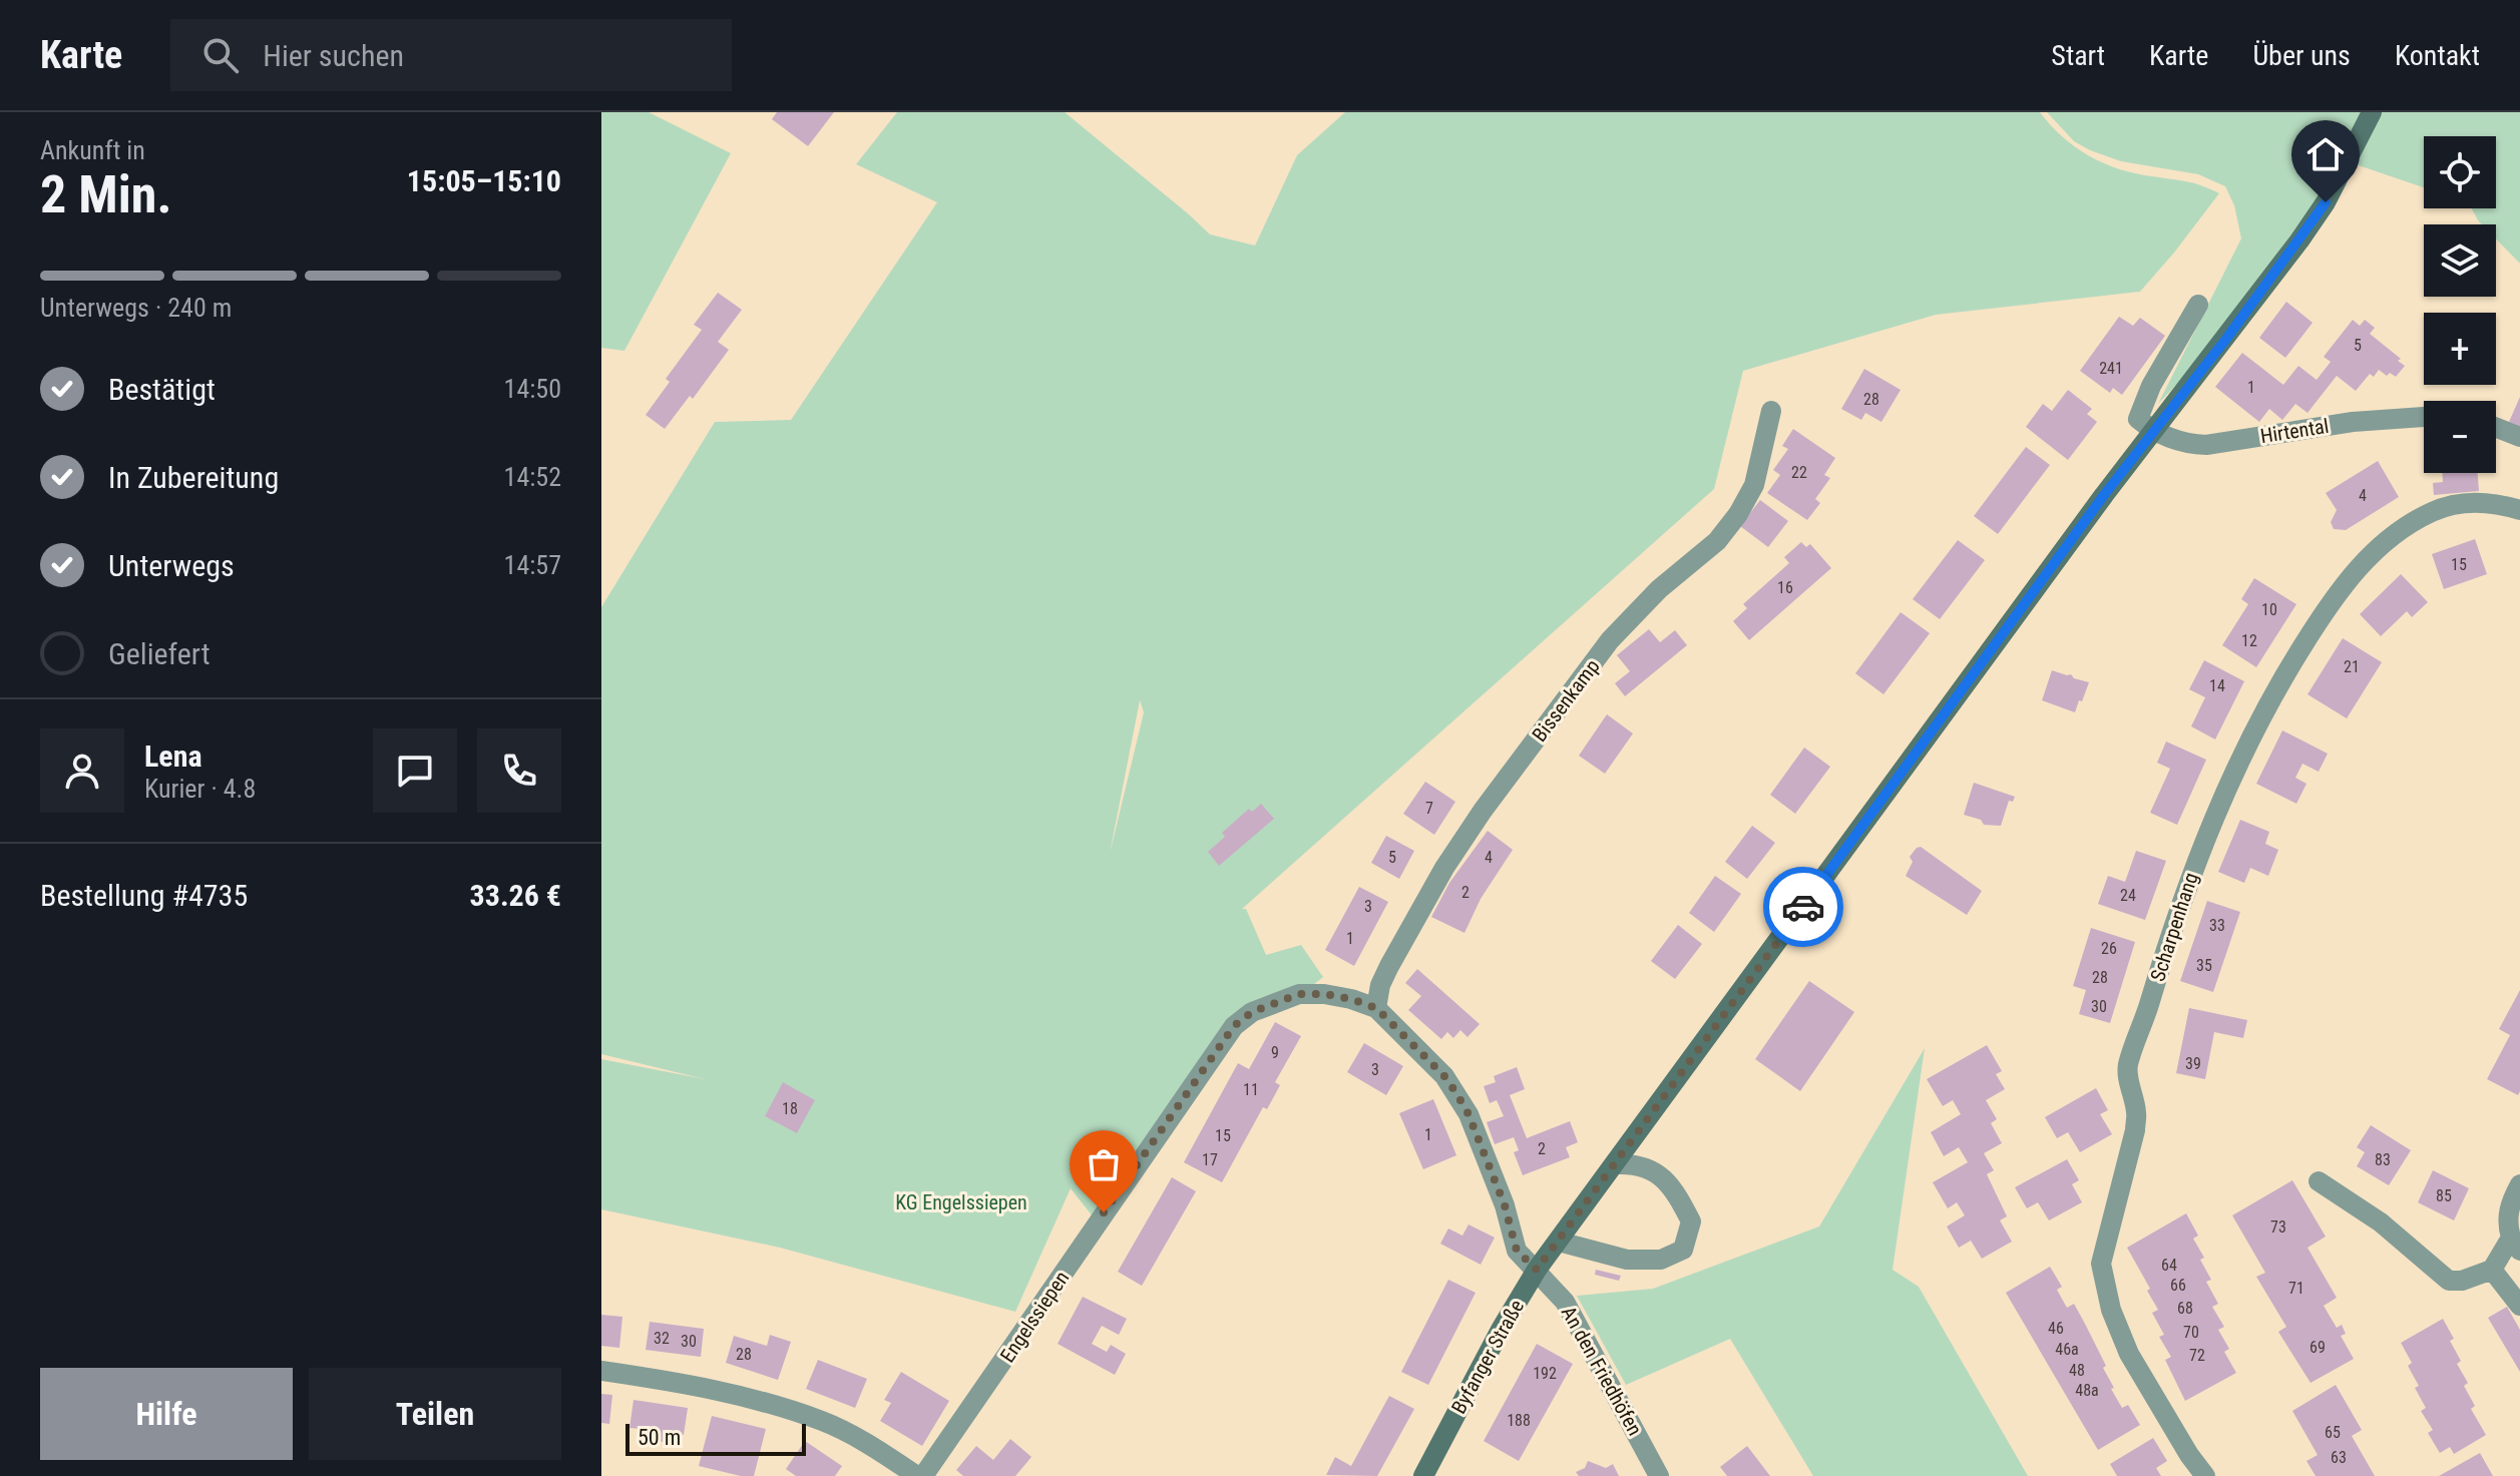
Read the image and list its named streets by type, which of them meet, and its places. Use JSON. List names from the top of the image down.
{
  "streets": {
    "street": [
      "Hirtental",
      "Bissenkamp",
      "Scharpenhang",
      "Engelssiepen",
      "Byfanger Straße",
      "An den Friedhöfen"
    ]
  },
  "crossings": [
    ["Hirtental", "Byfanger Straße"],
    ["Bissenkamp", "Engelssiepen"],
    ["Engelssiepen", "Byfanger Straße"],
    ["Engelssiepen", "An den Friedhöfen"],
    ["Byfanger Straße", "An den Friedhöfen"]
  ],
  "parks": ["KG Engelssiepen"],
  "house_numbers": [
    "5",
    "241",
    "1",
    "28",
    "22",
    "4",
    "15",
    "16",
    "10",
    "12",
    "21",
    "14",
    "7",
    "5",
    "4",
    "2",
    "24",
    "3",
    "33",
    "1",
    "26",
    "35",
    "28",
    "30",
    "9",
    "39",
    "3",
    "11",
    "18",
    "1",
    "15",
    "2",
    "17",
    "83",
    "85",
    "73",
    "64",
    "66",
    "71",
    "68",
    "46",
    "70",
    "32",
    "30",
    "69",
    "46a",
    "28",
    "72",
    "48",
    "192",
    "48a",
    "188",
    "65",
    "63"
  ],
  "scale_bar": "50 m",
  "page": {
    "header": "Karte",
    "search": "Hier suchen",
    "nav": [
      "Start",
      "Karte",
      "Über uns",
      "Kontakt"
    ],
    "heading": ["2 Min.", "Ankunft in", "15:05–15:10"],
    "panel": [
      "Lena",
      "Kurier · 4.8",
      "Bestellung #4735",
      "33.26 €"
    ],
    "map_buttons": ["+", "−"],
    "bar": "Unterwegs · 240 m",
    "list": [
      ["Bestätigt", "14:50"],
      ["In Zubereitung", "14:52"],
      ["Unterwegs", "14:57"],
      "Geliefert"
    ],
    "buttons": ["Hilfe", "Teilen"],
    "scale": "50 m"
  }
}
